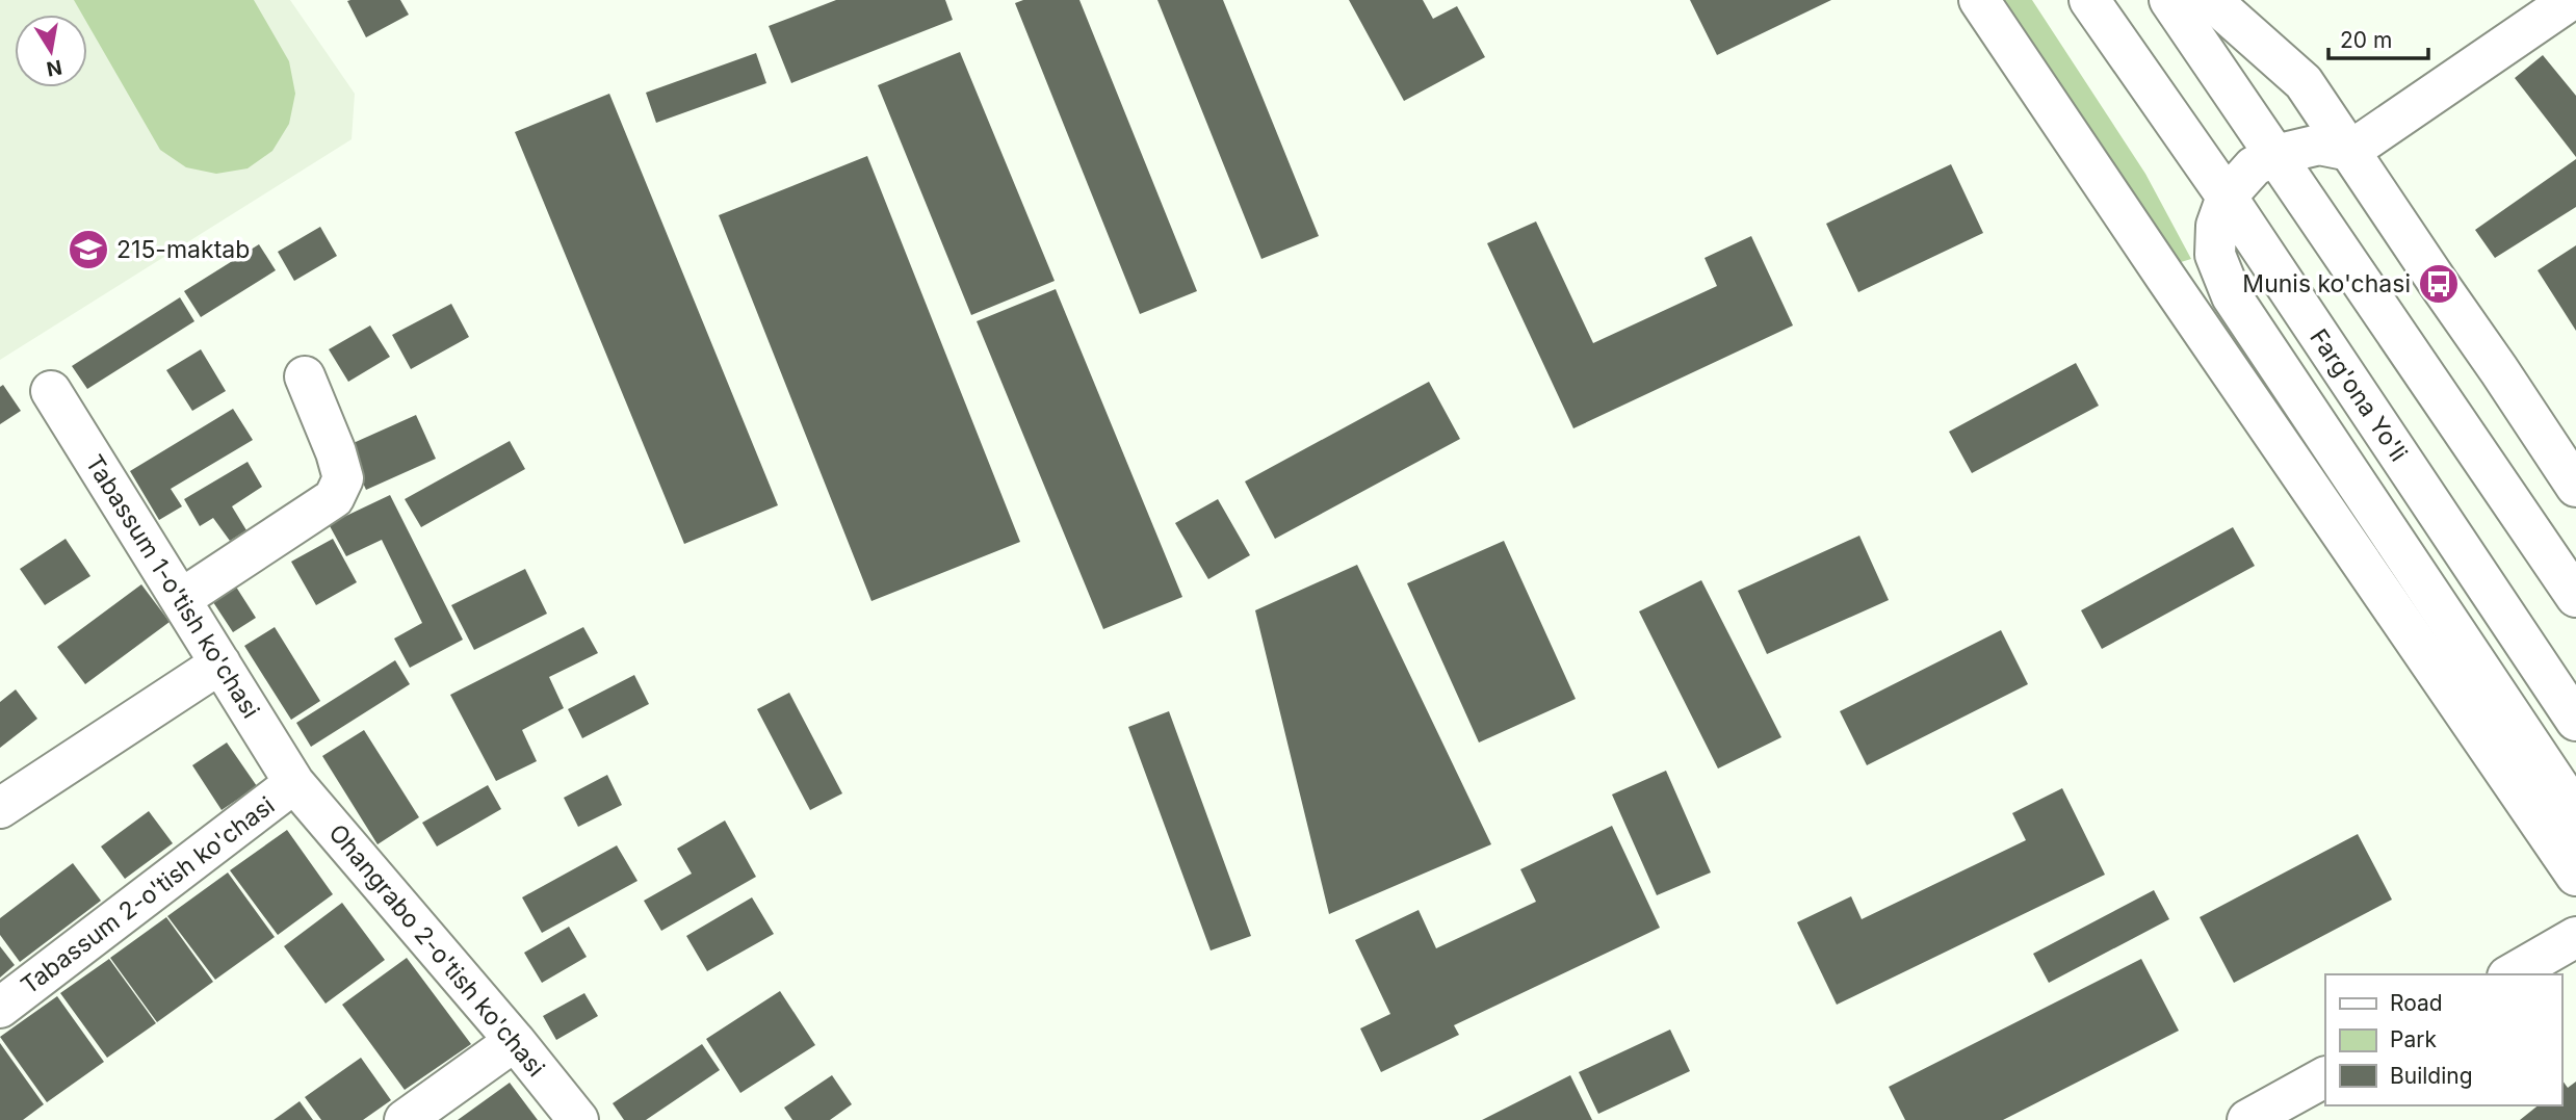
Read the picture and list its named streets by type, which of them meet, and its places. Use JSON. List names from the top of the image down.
{
  "streets": {
    "street": [
      "Farg'ona Yo'li",
      "Tabassum 1-o'tish ko'chasi",
      "Tabassum 2-o'tish ko'chasi",
      "Ohangrabo 2-o'tish ko'chasi"
    ]
  },
  "crossings": [
    ["Tabassum 1-o'tish ko'chasi", "Tabassum 2-o'tish ko'chasi"],
    ["Tabassum 1-o'tish ko'chasi", "Ohangrabo 2-o'tish ko'chasi"],
    ["Tabassum 2-o'tish ko'chasi", "Ohangrabo 2-o'tish ko'chasi"]
  ],
  "places": {
    "school or university": ["215-maktab"],
    "bus stop": ["Munis ko'chasi"]
  },
  "legend": ["Road", "Park", "Building"],
  "scale_bar": "20 m",
  "north": "bottom"
}
